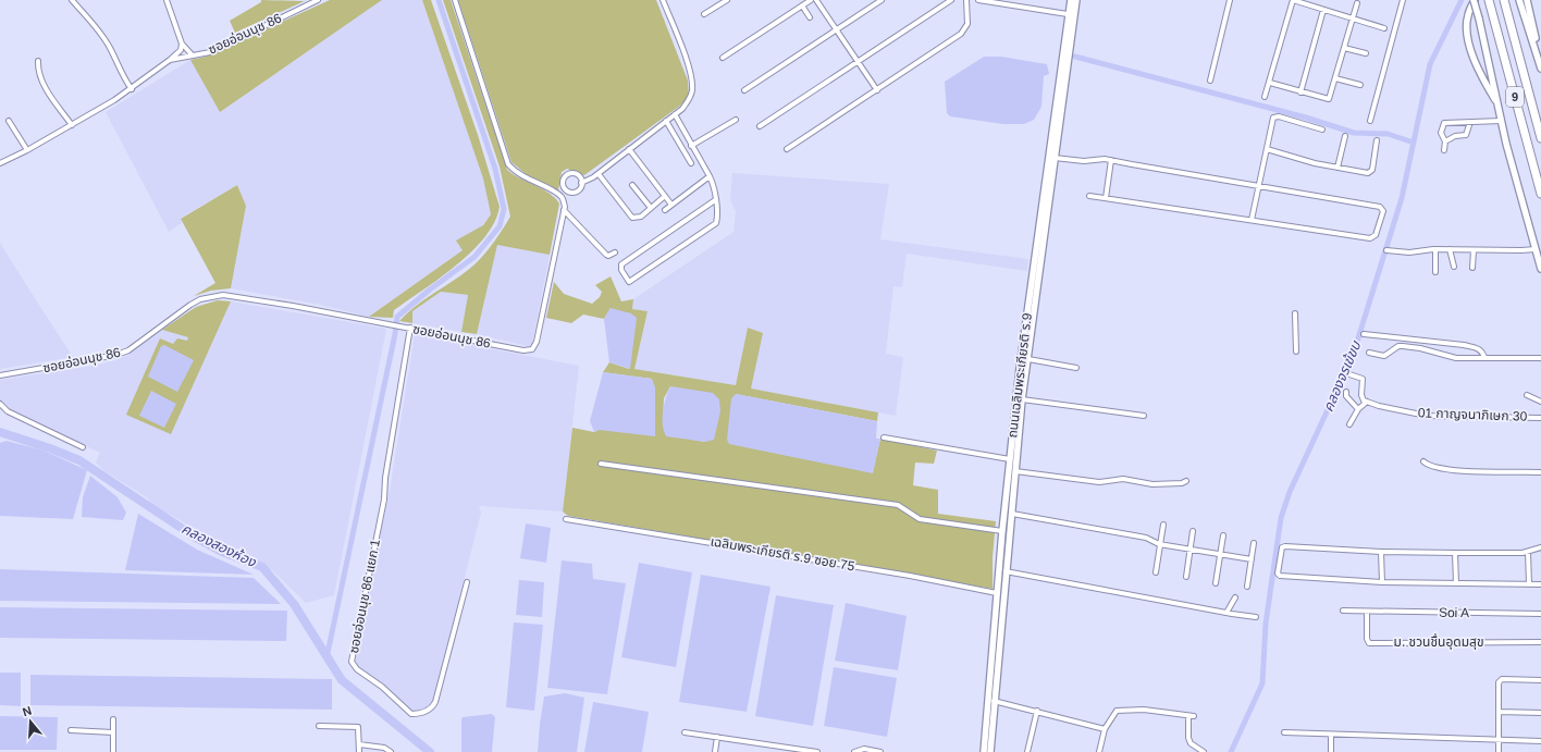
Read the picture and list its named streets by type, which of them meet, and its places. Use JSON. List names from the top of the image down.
{
  "streets": {
    "highway": ["9"],
    "main road": ["ถนนเฉลิมพระเกียรติ ร.9"],
    "street": [
      "ซอยอ่อนนุช 86",
      "01 กาญจนาภิเษก 30",
      "เฉลิมพระเกียรติ ร.9 ซอย 75",
      "ซอยอ่อนนุช 86 แยก 1",
      "Soi A",
      "ม. ชวนชื่นอุดมสุข"
    ]
  },
  "crossings": [
    ["ซอยอ่อนนุช 86", "ซอยอ่อนนุช 86 แยก 1"],
    ["ถนนเฉลิมพระเกียรติ ร.9", "เฉลิมพระเกียรติ ร.9 ซอย 75"],
    ["Soi A", "ม. ชวนชื่นอุดมสุข"]
  ],
  "water": ["คลองจรเข้ขบ", "คลองสองห้อง"],
  "north": "top"
}
